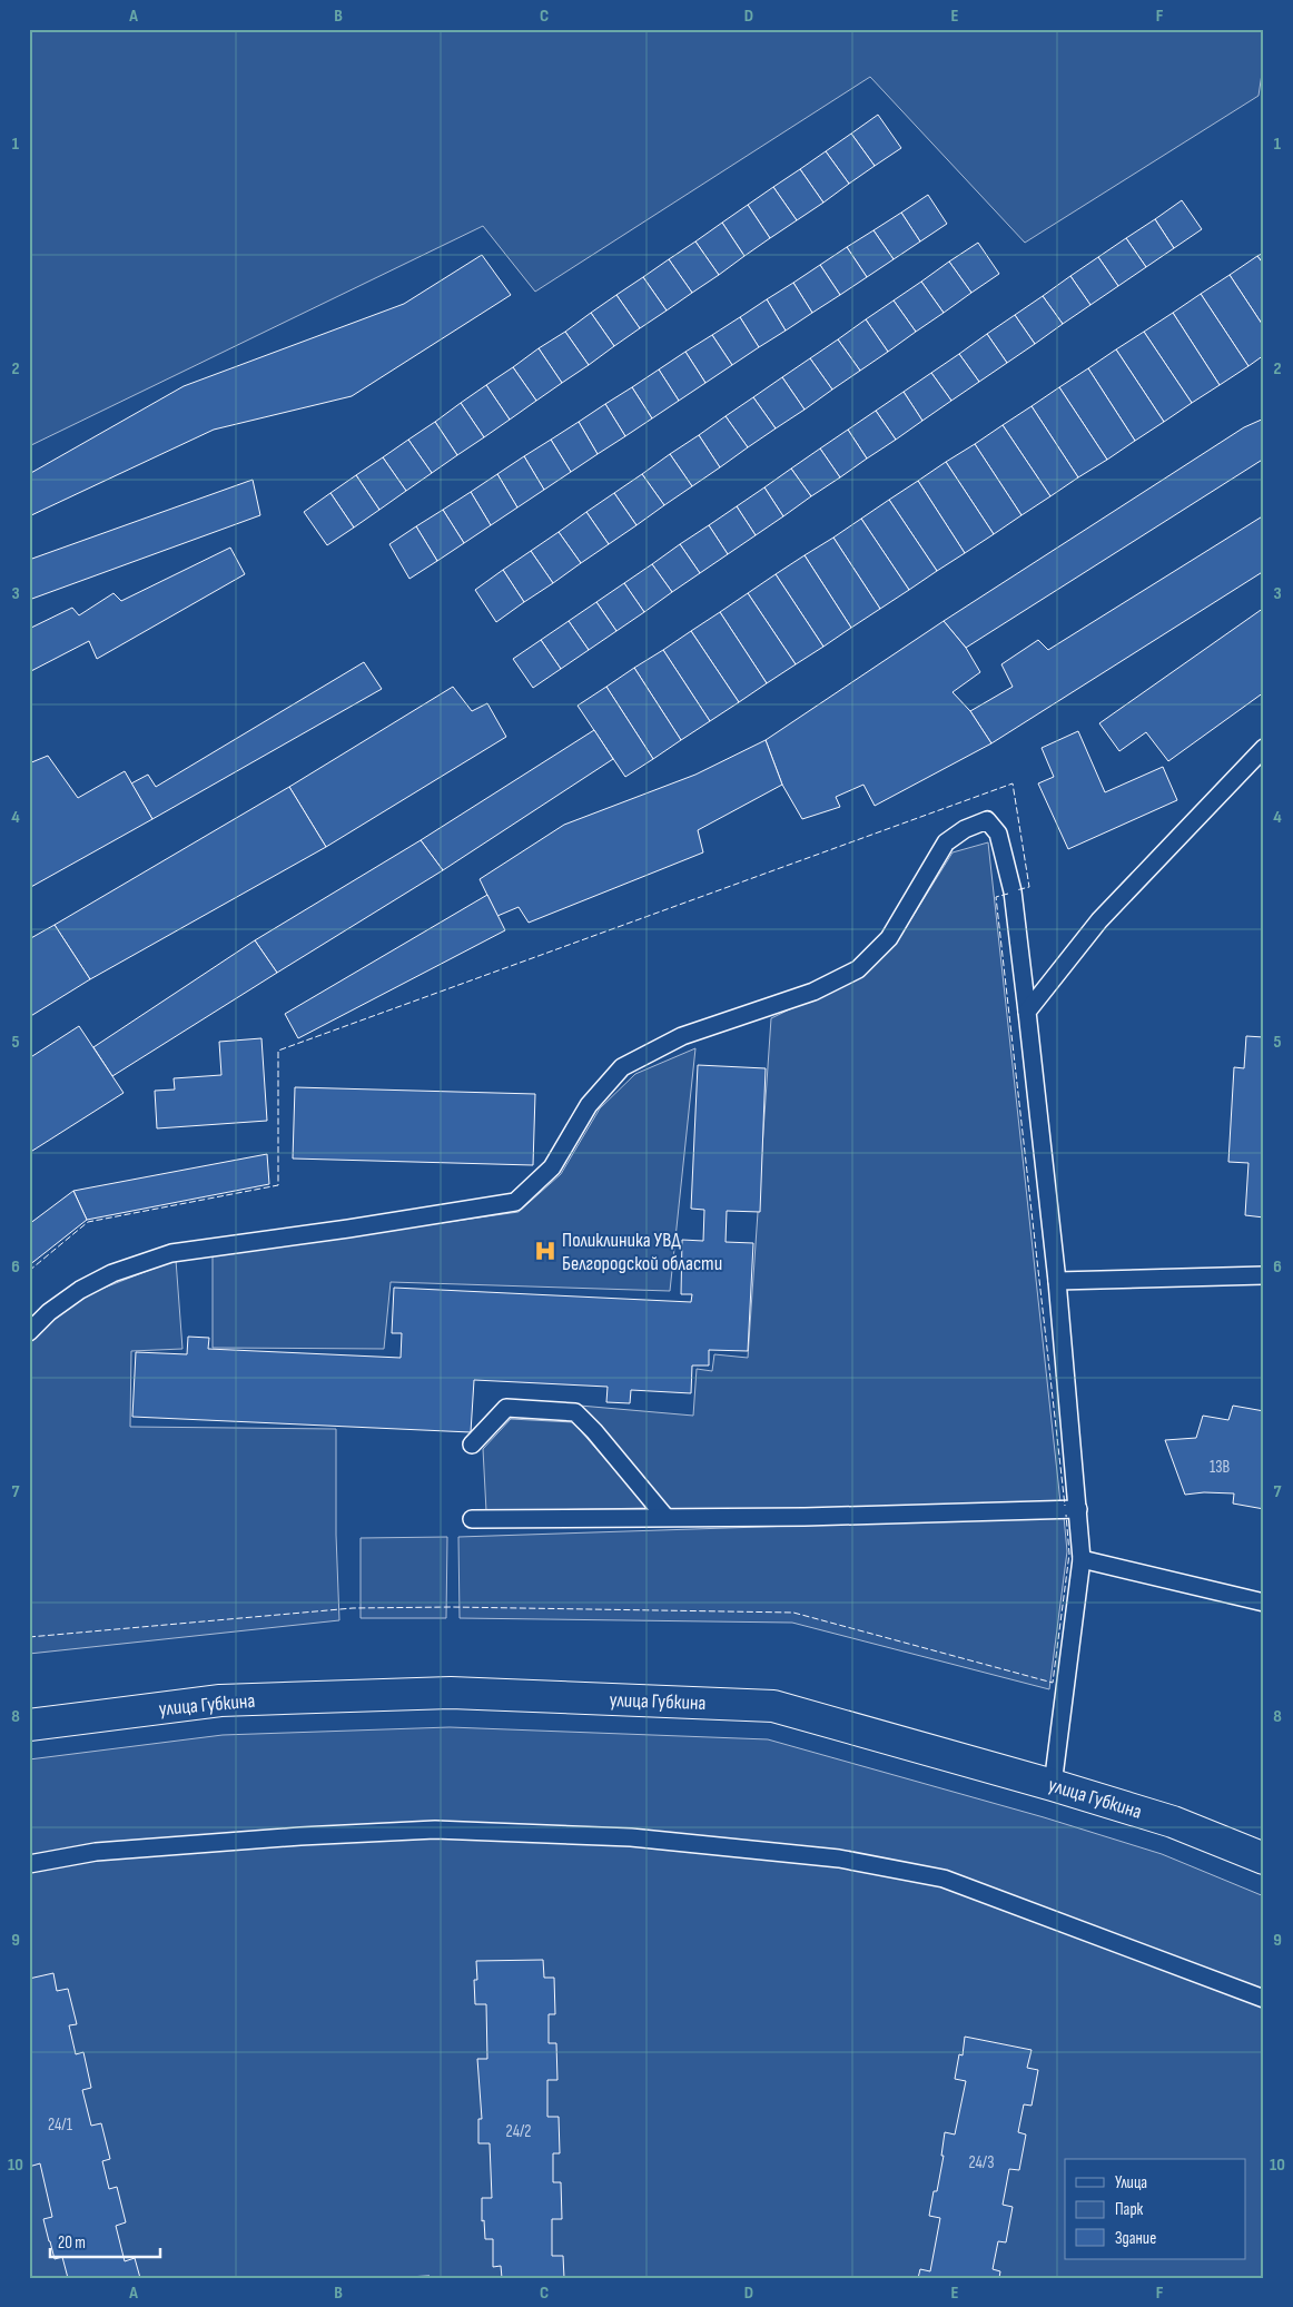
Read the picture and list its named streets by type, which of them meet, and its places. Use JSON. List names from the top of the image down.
{
  "streets": {
    "main road": ["улица Губкина"]
  },
  "places": {
    "hospital": ["Поликлиника УВД Белгородской области"]
  },
  "house_numbers": [
    "13В",
    "24/1",
    "24/2",
    "24/3"
  ],
  "legend": ["Улица", "Парк", "Здание"],
  "scale_bar": "20 m",
  "grid": {
    "columns": [
      "A",
      "B",
      "C",
      "D",
      "E",
      "F"
    ],
    "rows": [
      "1",
      "2",
      "3",
      "4",
      "5",
      "6",
      "7",
      "8",
      "9",
      "10"
    ]
  }
}
